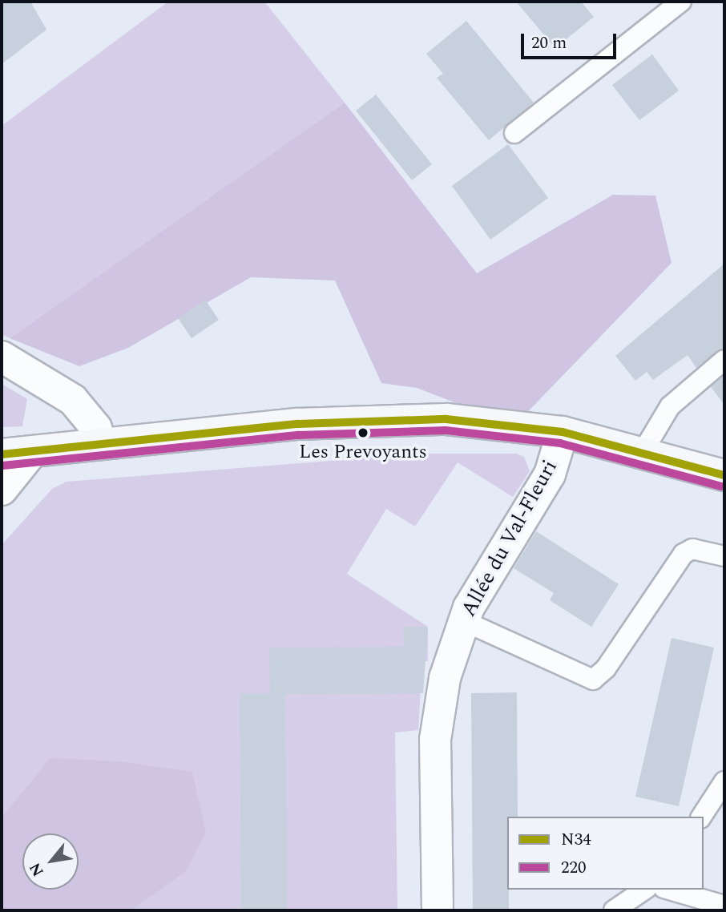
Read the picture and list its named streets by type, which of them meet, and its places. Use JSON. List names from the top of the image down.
{
  "streets": {
    "street": ["Allée du Val-Fleuri"]
  },
  "places": ["Les Prevoyants"],
  "lines": ["transit line N34", "transit line 220"],
  "legend": ["N34", "220"],
  "scale_bar": "20 m",
  "north": "bottom left"
}
